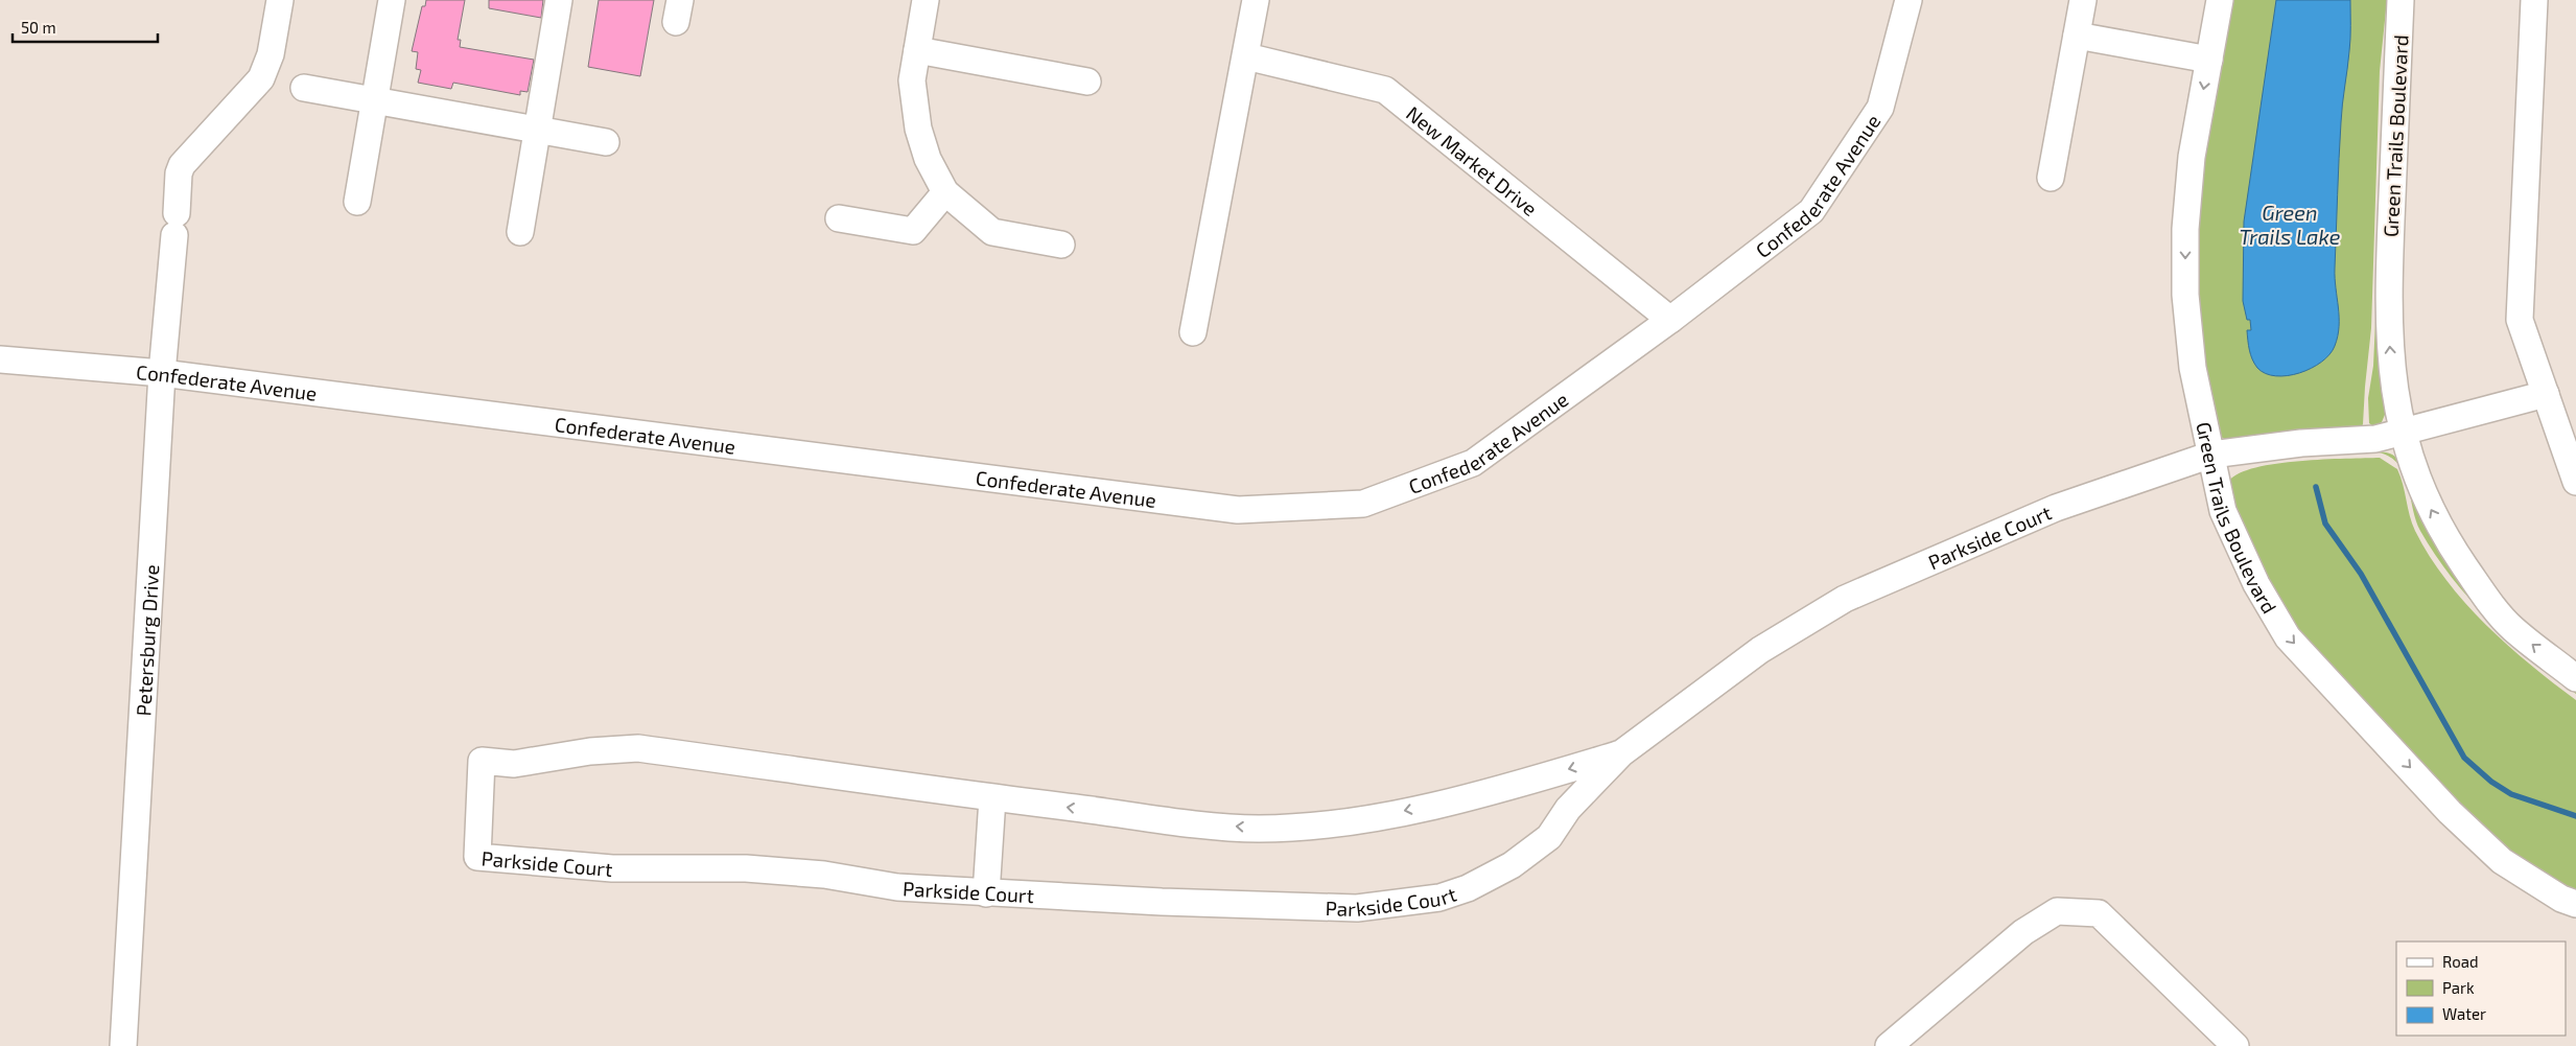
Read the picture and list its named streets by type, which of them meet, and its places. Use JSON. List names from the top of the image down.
{
  "streets": {
    "street": [
      "Green Trails Boulevard",
      "New Market Drive",
      "Confederate Avenue",
      "Parkside Court",
      "Petersburg Drive"
    ]
  },
  "crossings": [
    ["Green Trails Boulevard", "Parkside Court"],
    ["New Market Drive", "Confederate Avenue"],
    ["Confederate Avenue", "Petersburg Drive"]
  ],
  "water": ["Green Trails Lake"],
  "legend": ["Road", "Park", "Water"],
  "scale_bar": "50 m"
}
